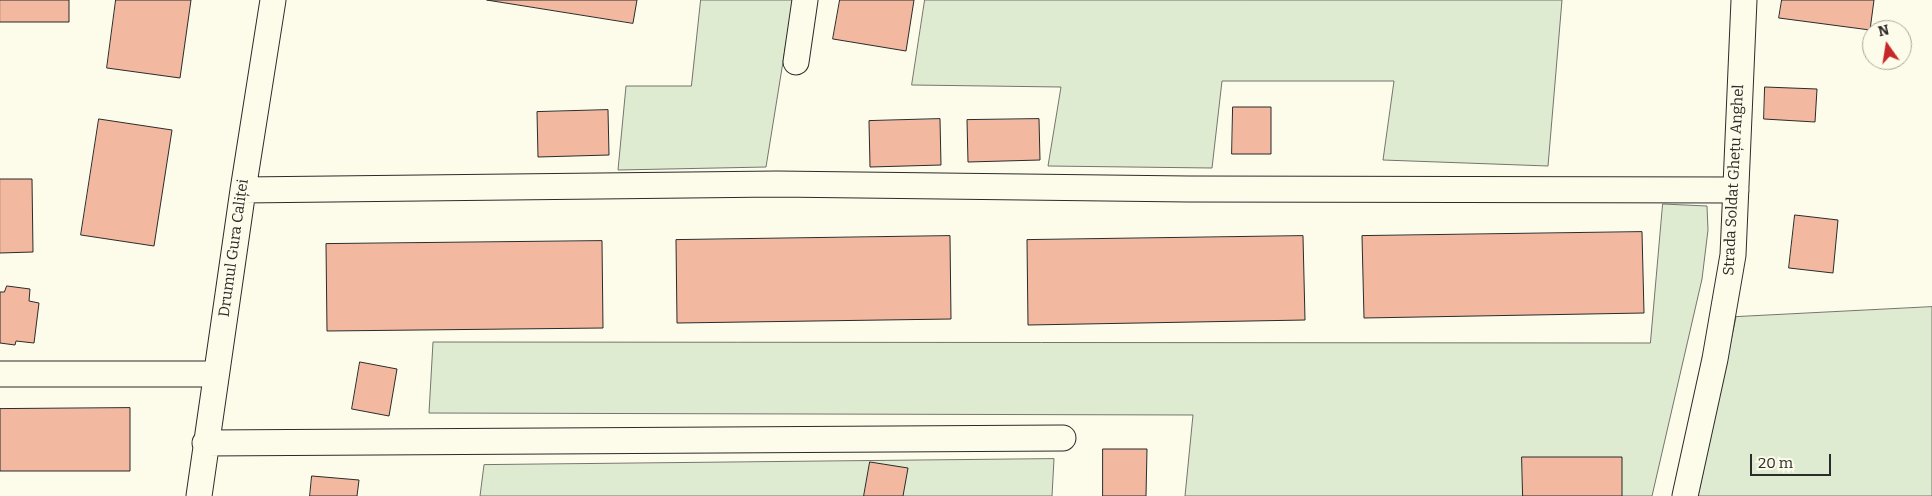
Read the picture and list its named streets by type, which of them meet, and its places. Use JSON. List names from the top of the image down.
{
  "streets": {
    "street": ["Strada Soldat Ghețu Anghel", "Drumul Gura Caliței"]
  },
  "scale_bar": "20 m",
  "north": "top"
}
